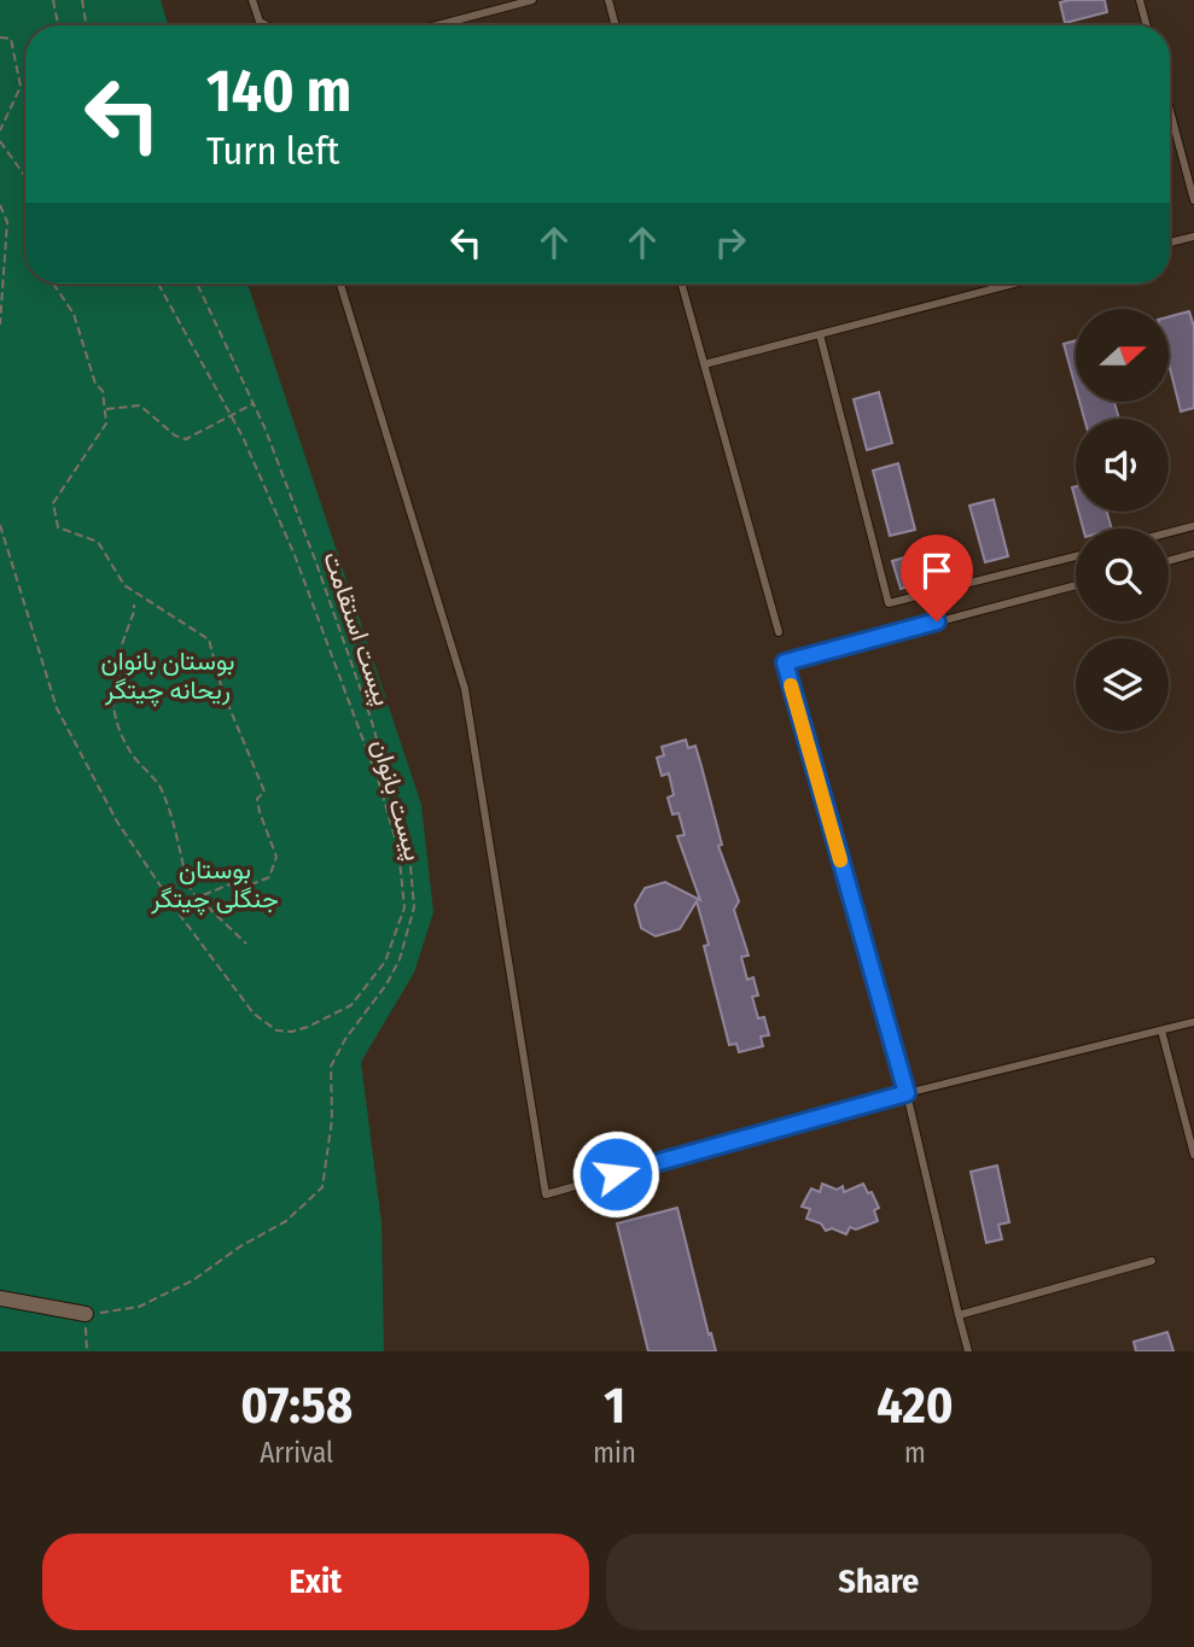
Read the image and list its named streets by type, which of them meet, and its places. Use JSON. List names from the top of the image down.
{
  "streets": {
    "path": ["پیست استقامت", "پیست بانوان"]
  },
  "parks": ["بوستان بانوان ریحانه چیتگر", "بوستان جنگلی چیتگر"],
  "north": "right",
  "page": {
    "turn": ["140 m", "Turn left"],
    "eta": [
      "07:58",
      "Arrival",
      "1",
      "min",
      "420",
      "m"
    ],
    "buttons": ["Exit", "Share"]
  }
}
